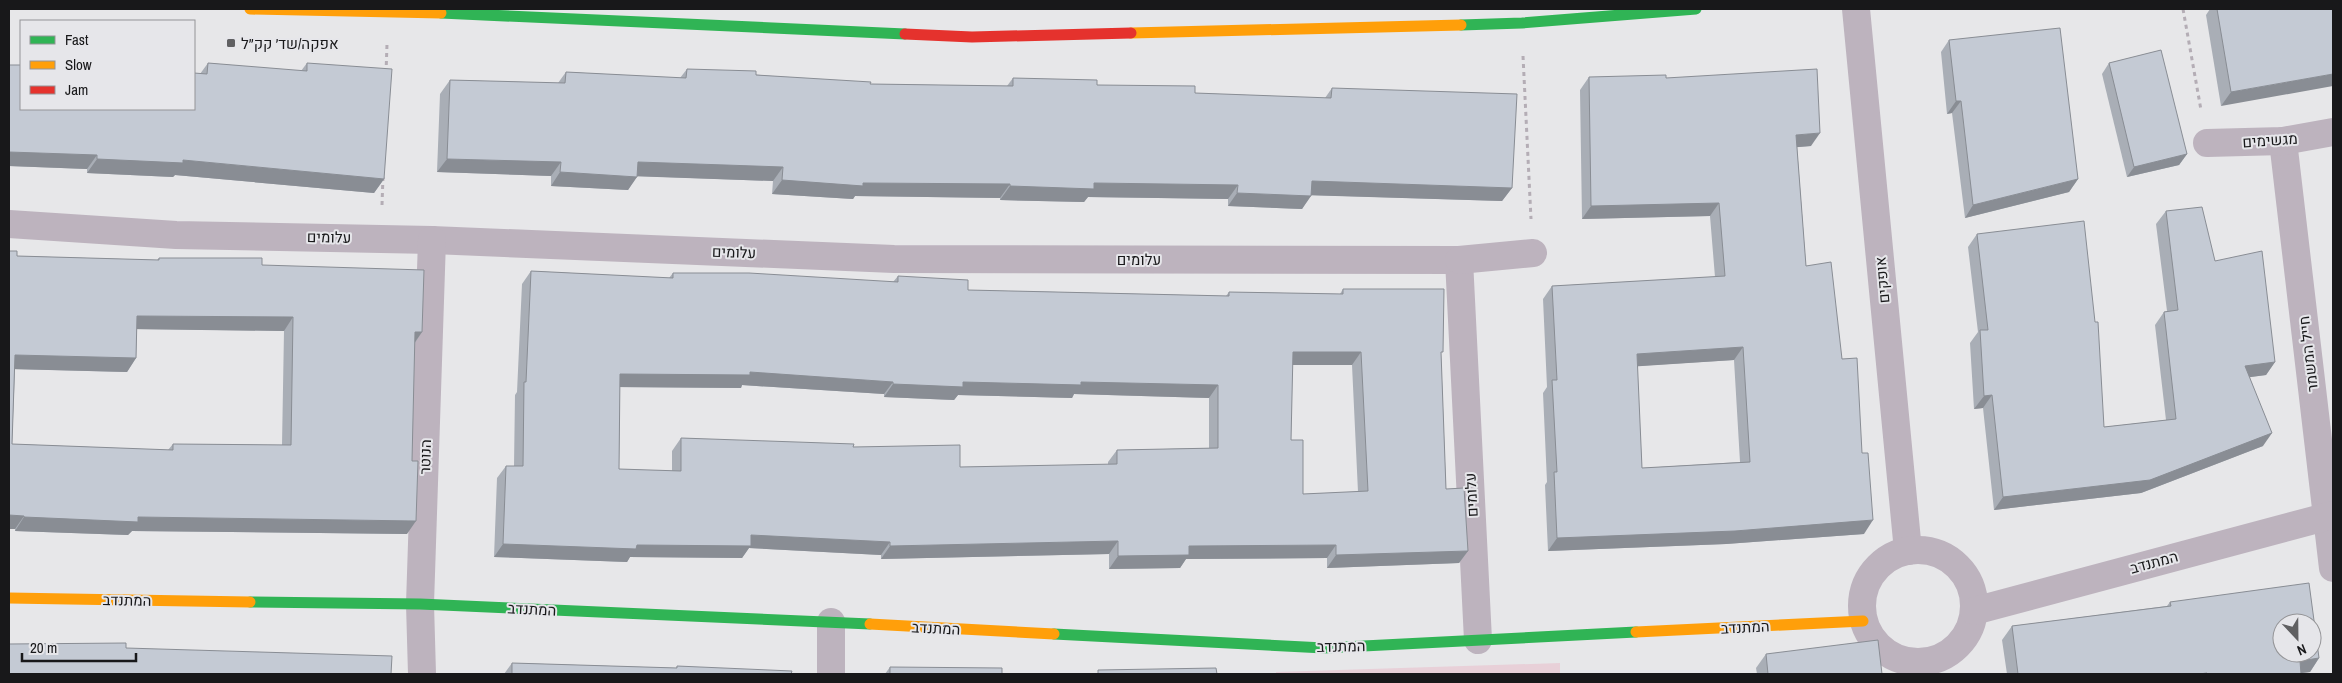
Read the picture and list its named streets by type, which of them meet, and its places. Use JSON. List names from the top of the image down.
{
  "streets": {
    "street": [
      "מגשימים",
      "עלומים",
      "אופקים",
      "חייל המשמר",
      "הנוטר",
      "המתנדב"
    ]
  },
  "crossings": [
    ["מגשימים", "חייל המשמר"],
    ["עלומים", "הנוטר"],
    ["עלומים", "המתנדב"],
    ["אופקים", "המתנדב"],
    ["חייל המשמר", "המתנדב"],
    ["הנוטר", "המתנדב"]
  ],
  "places": {
    "transit": ["אפקה/שד׳ קק״ל"]
  },
  "legend": ["Fast", "Slow", "Jam"],
  "scale_bar": "20 m",
  "north": "bottom"
}
